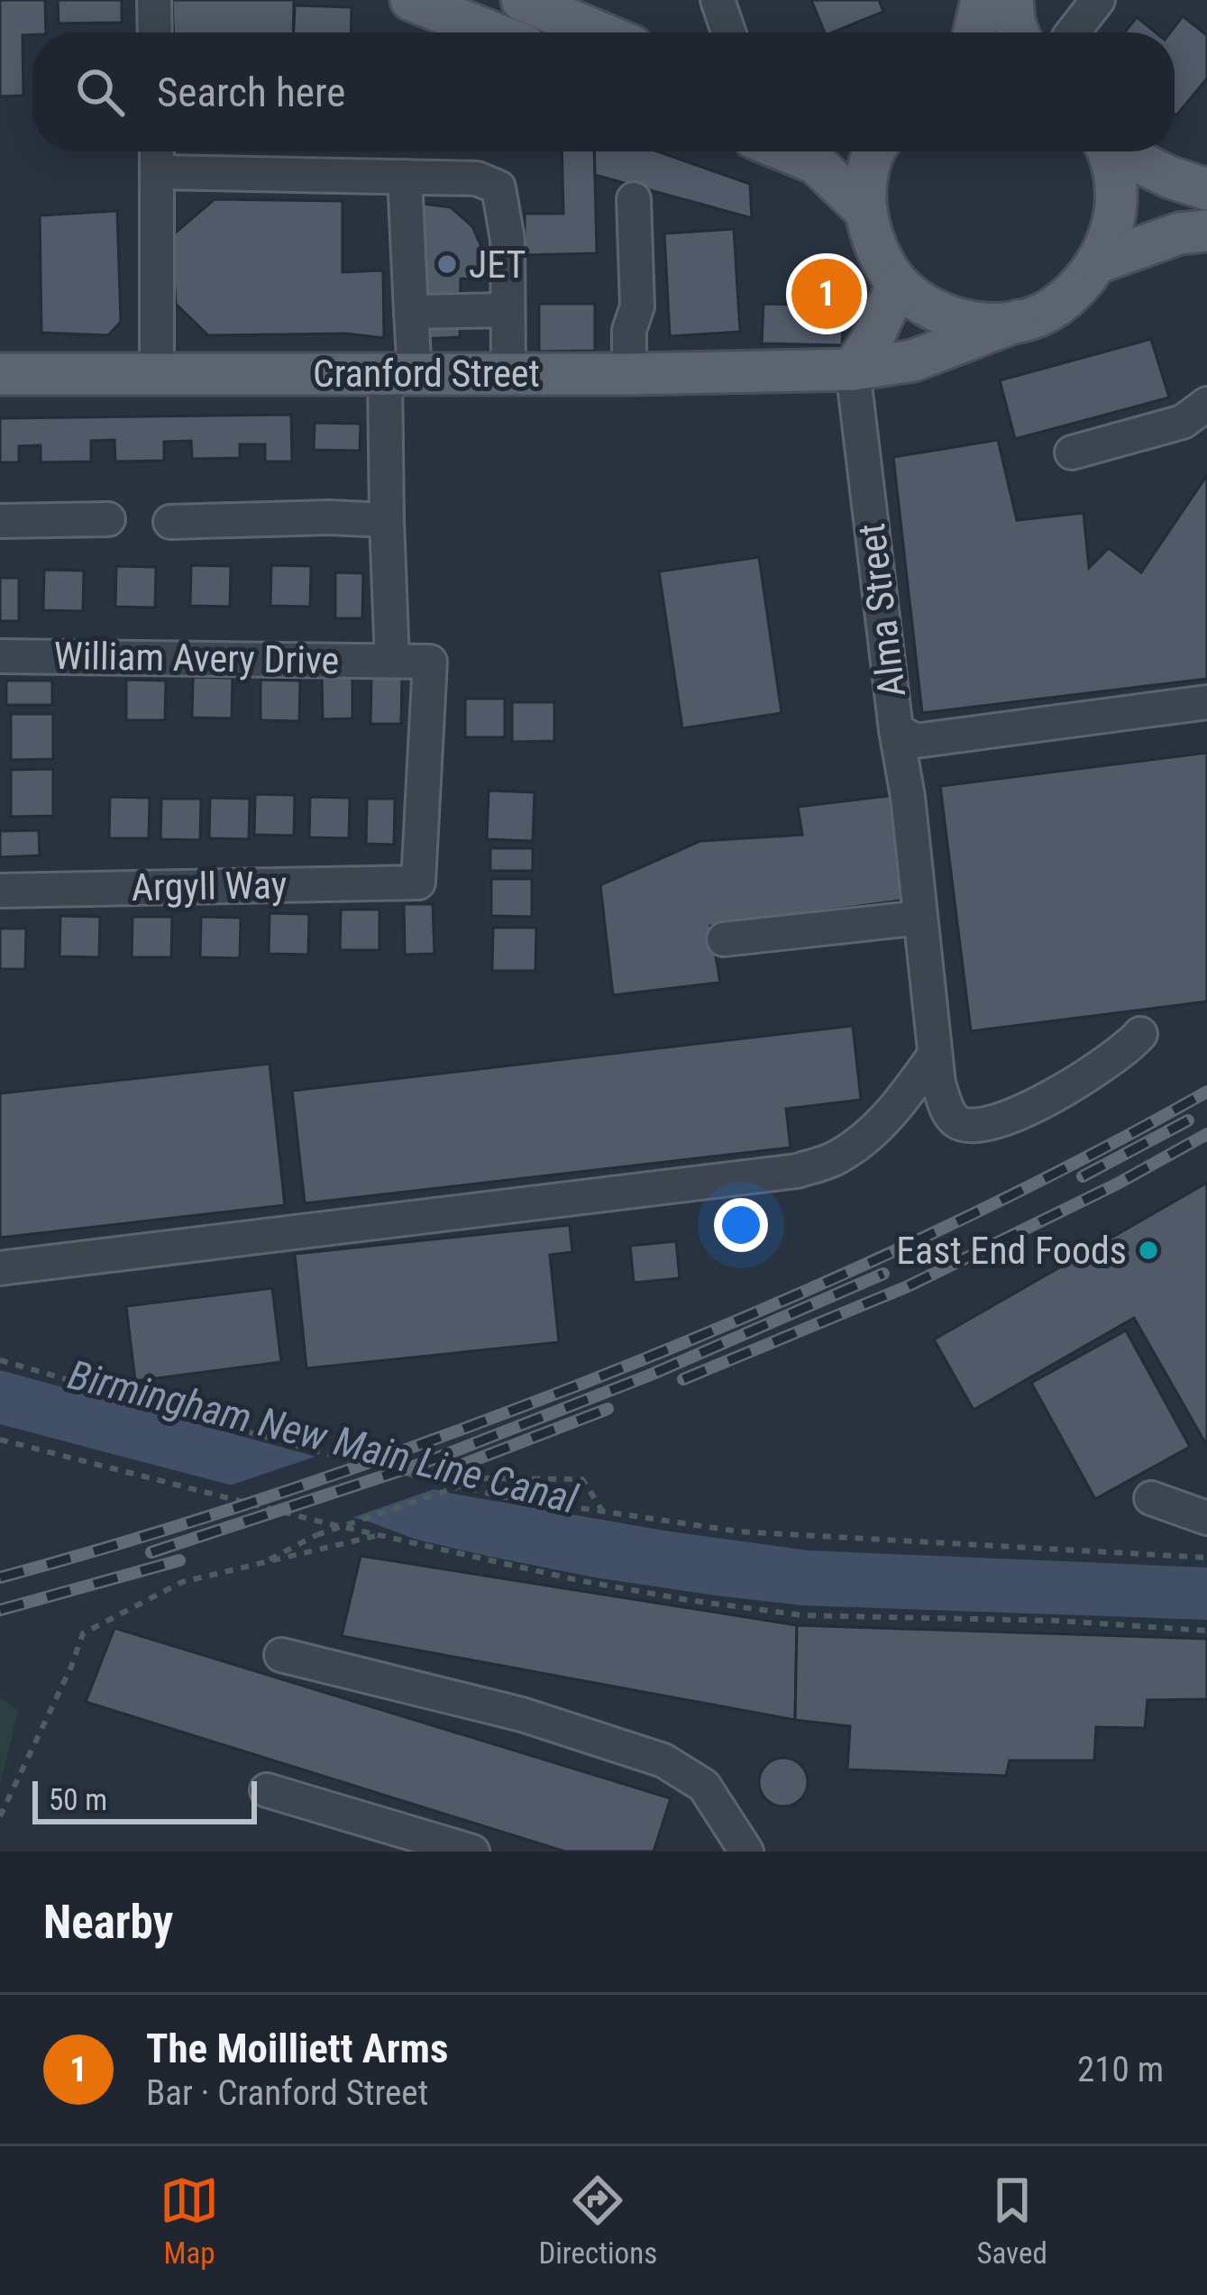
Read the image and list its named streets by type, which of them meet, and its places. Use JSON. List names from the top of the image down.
{
  "streets": {
    "main road": ["Cranford Street"],
    "street": ["Alma Street", "William Avery Drive", "Argyll Way"]
  },
  "crossings": [
    ["Cranford Street", "Alma Street"],
    ["William Avery Drive", "Argyll Way"]
  ],
  "water": ["Birmingham New Main Line Canal"],
  "places": ["JET", "East End Foods"],
  "scale_bar": "50 m",
  "page": {
    "search": "Search here",
    "pins": "1",
    "scale": "50 m",
    "heading": "Nearby",
    "list": [
      {
        "mark": "1",
        "name": "The Moilliett Arms",
        "note": "Bar · Cranford Street",
        "value": "210 m"
      }
    ],
    "nav": ["Map", "Directions", "Saved"]
  }
}
